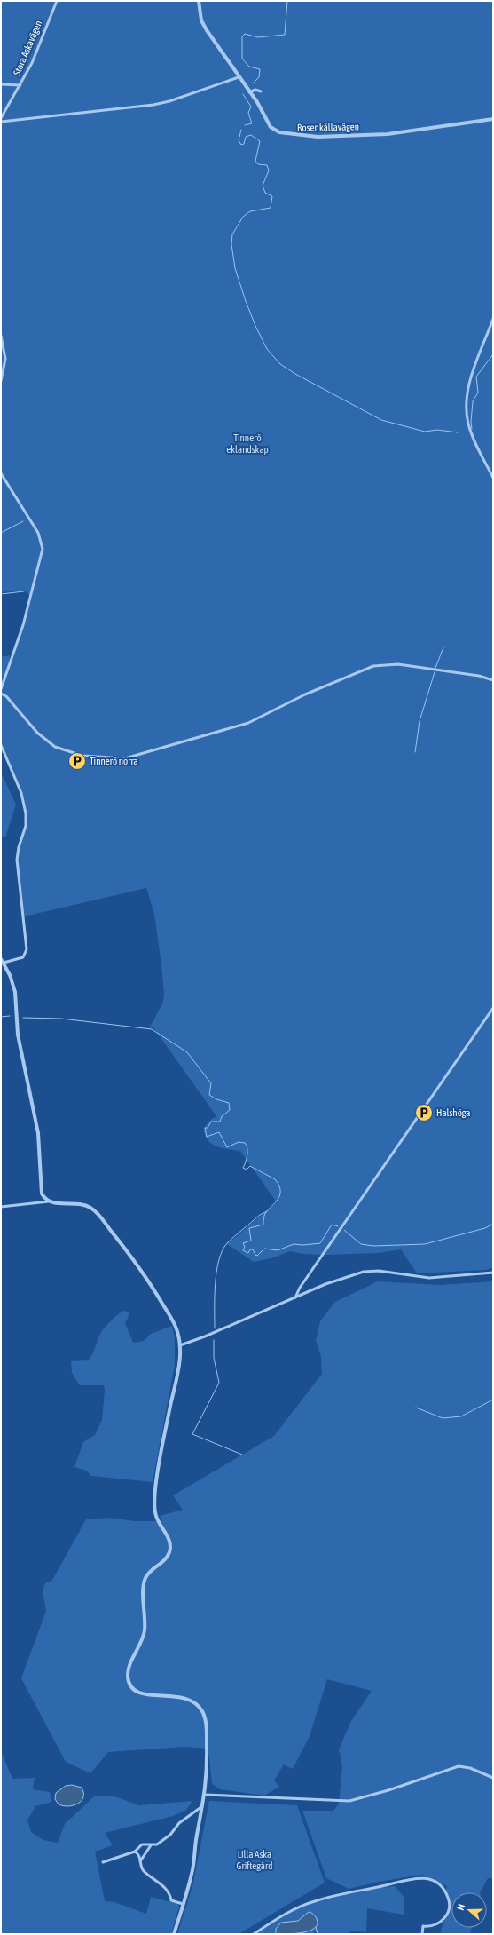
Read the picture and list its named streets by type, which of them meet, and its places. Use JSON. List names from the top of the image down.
{
  "streets": {
    "street": ["Stora Askavägen", "Rosenkällavägen"]
  },
  "parks": ["Tinnerö eklandskap", "Lilla Aska Griftegård"],
  "places": {
    "parking": ["Tinnerö norra", "Halshöga"]
  },
  "north": "left"
}
